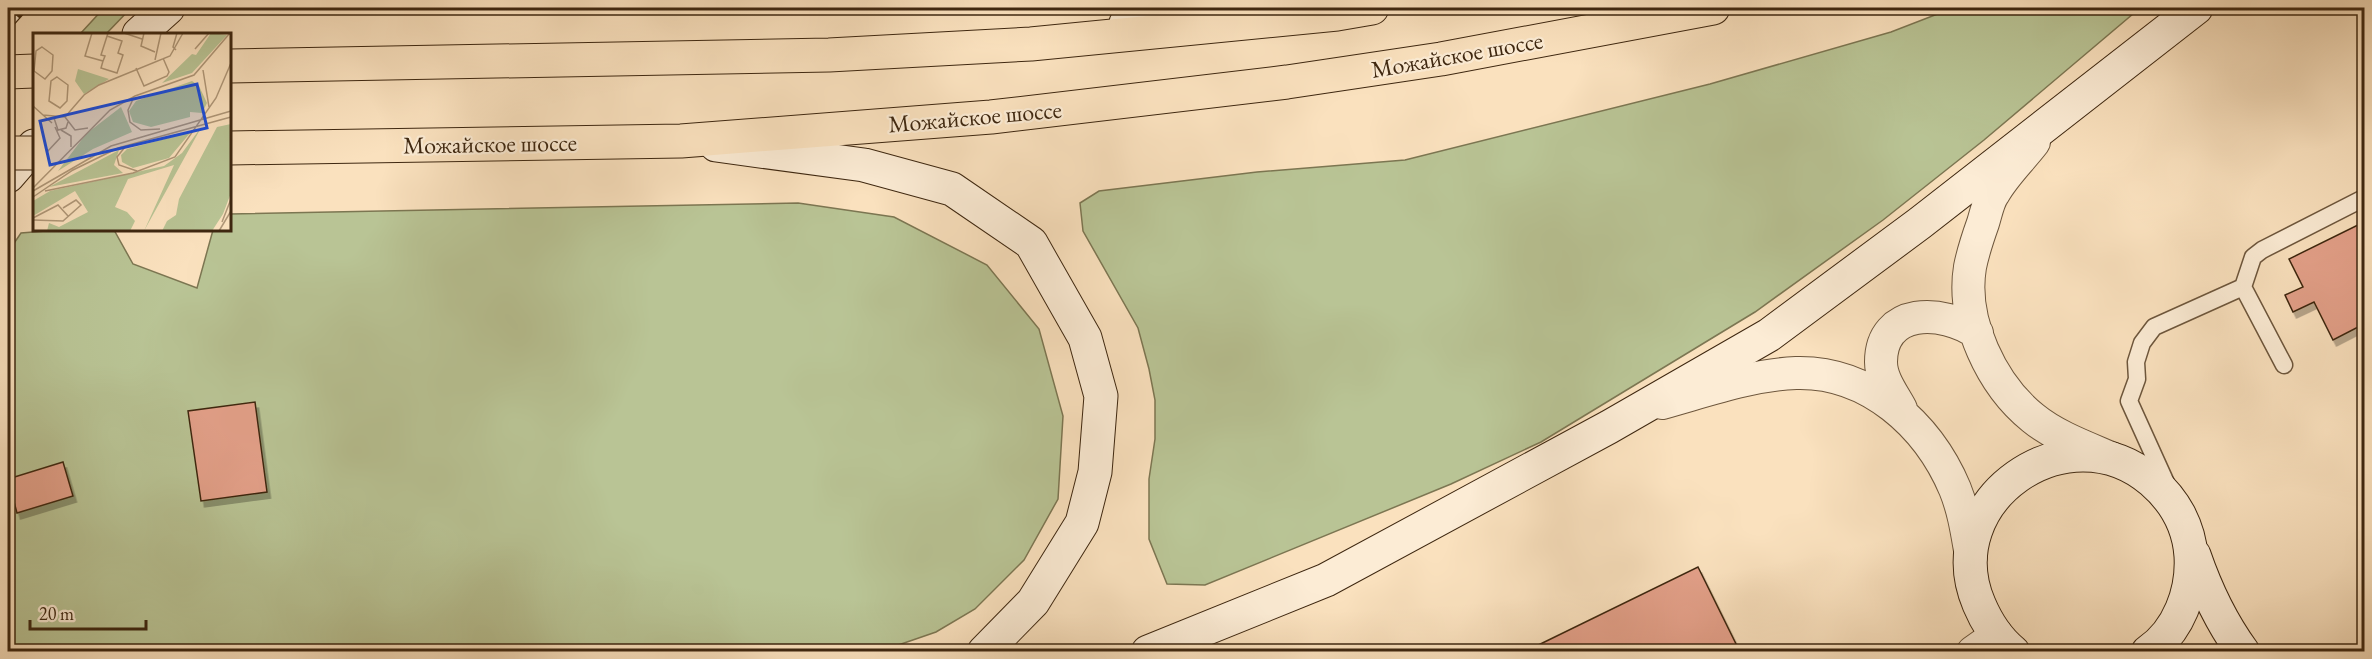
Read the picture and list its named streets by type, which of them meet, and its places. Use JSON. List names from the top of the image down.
{
  "streets": {
    "main road": ["Можайское шоссе"]
  },
  "scale_bar": "20 m"
}
